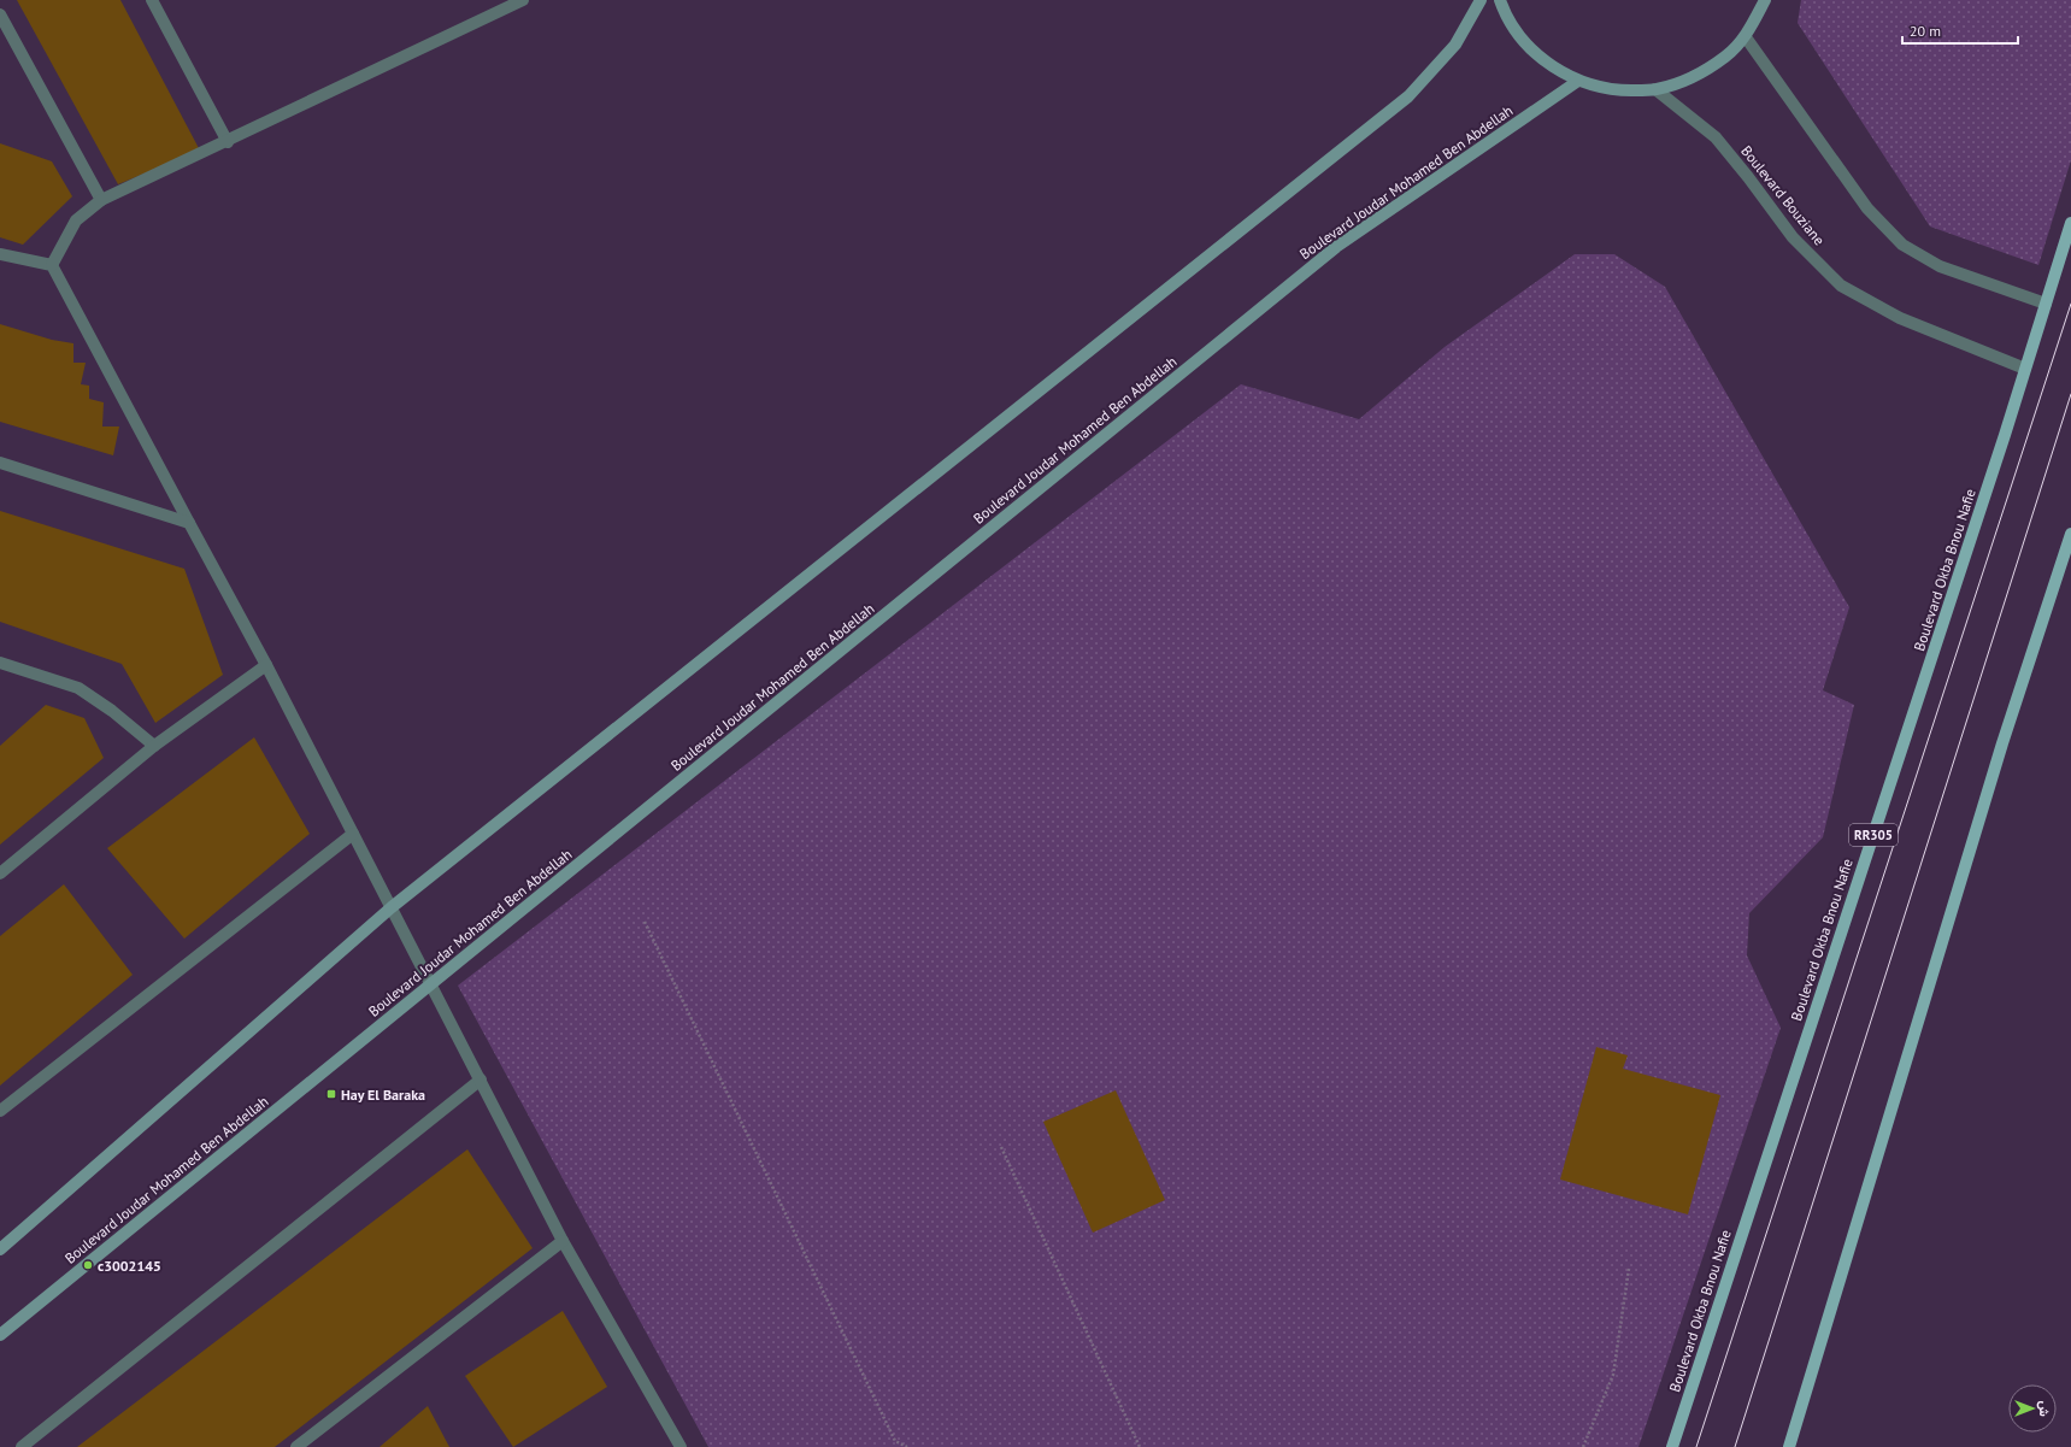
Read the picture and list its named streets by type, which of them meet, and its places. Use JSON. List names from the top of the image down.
{
  "streets": {
    "main road": ["Boulevard Joudar Mohamed Ben Abdellah", "Boulevard Okba Bnou Nafie", "RR305"],
    "street": ["Boulevard Bouziane"]
  },
  "crossings": [
    ["Boulevard Bouziane", "Boulevard Okba Bnou Nafie"]
  ],
  "places": {
    "transit": ["Hay El Baraka"],
    "other": ["c3002145"]
  },
  "scale_bar": "20 m",
  "north": "right"
}
